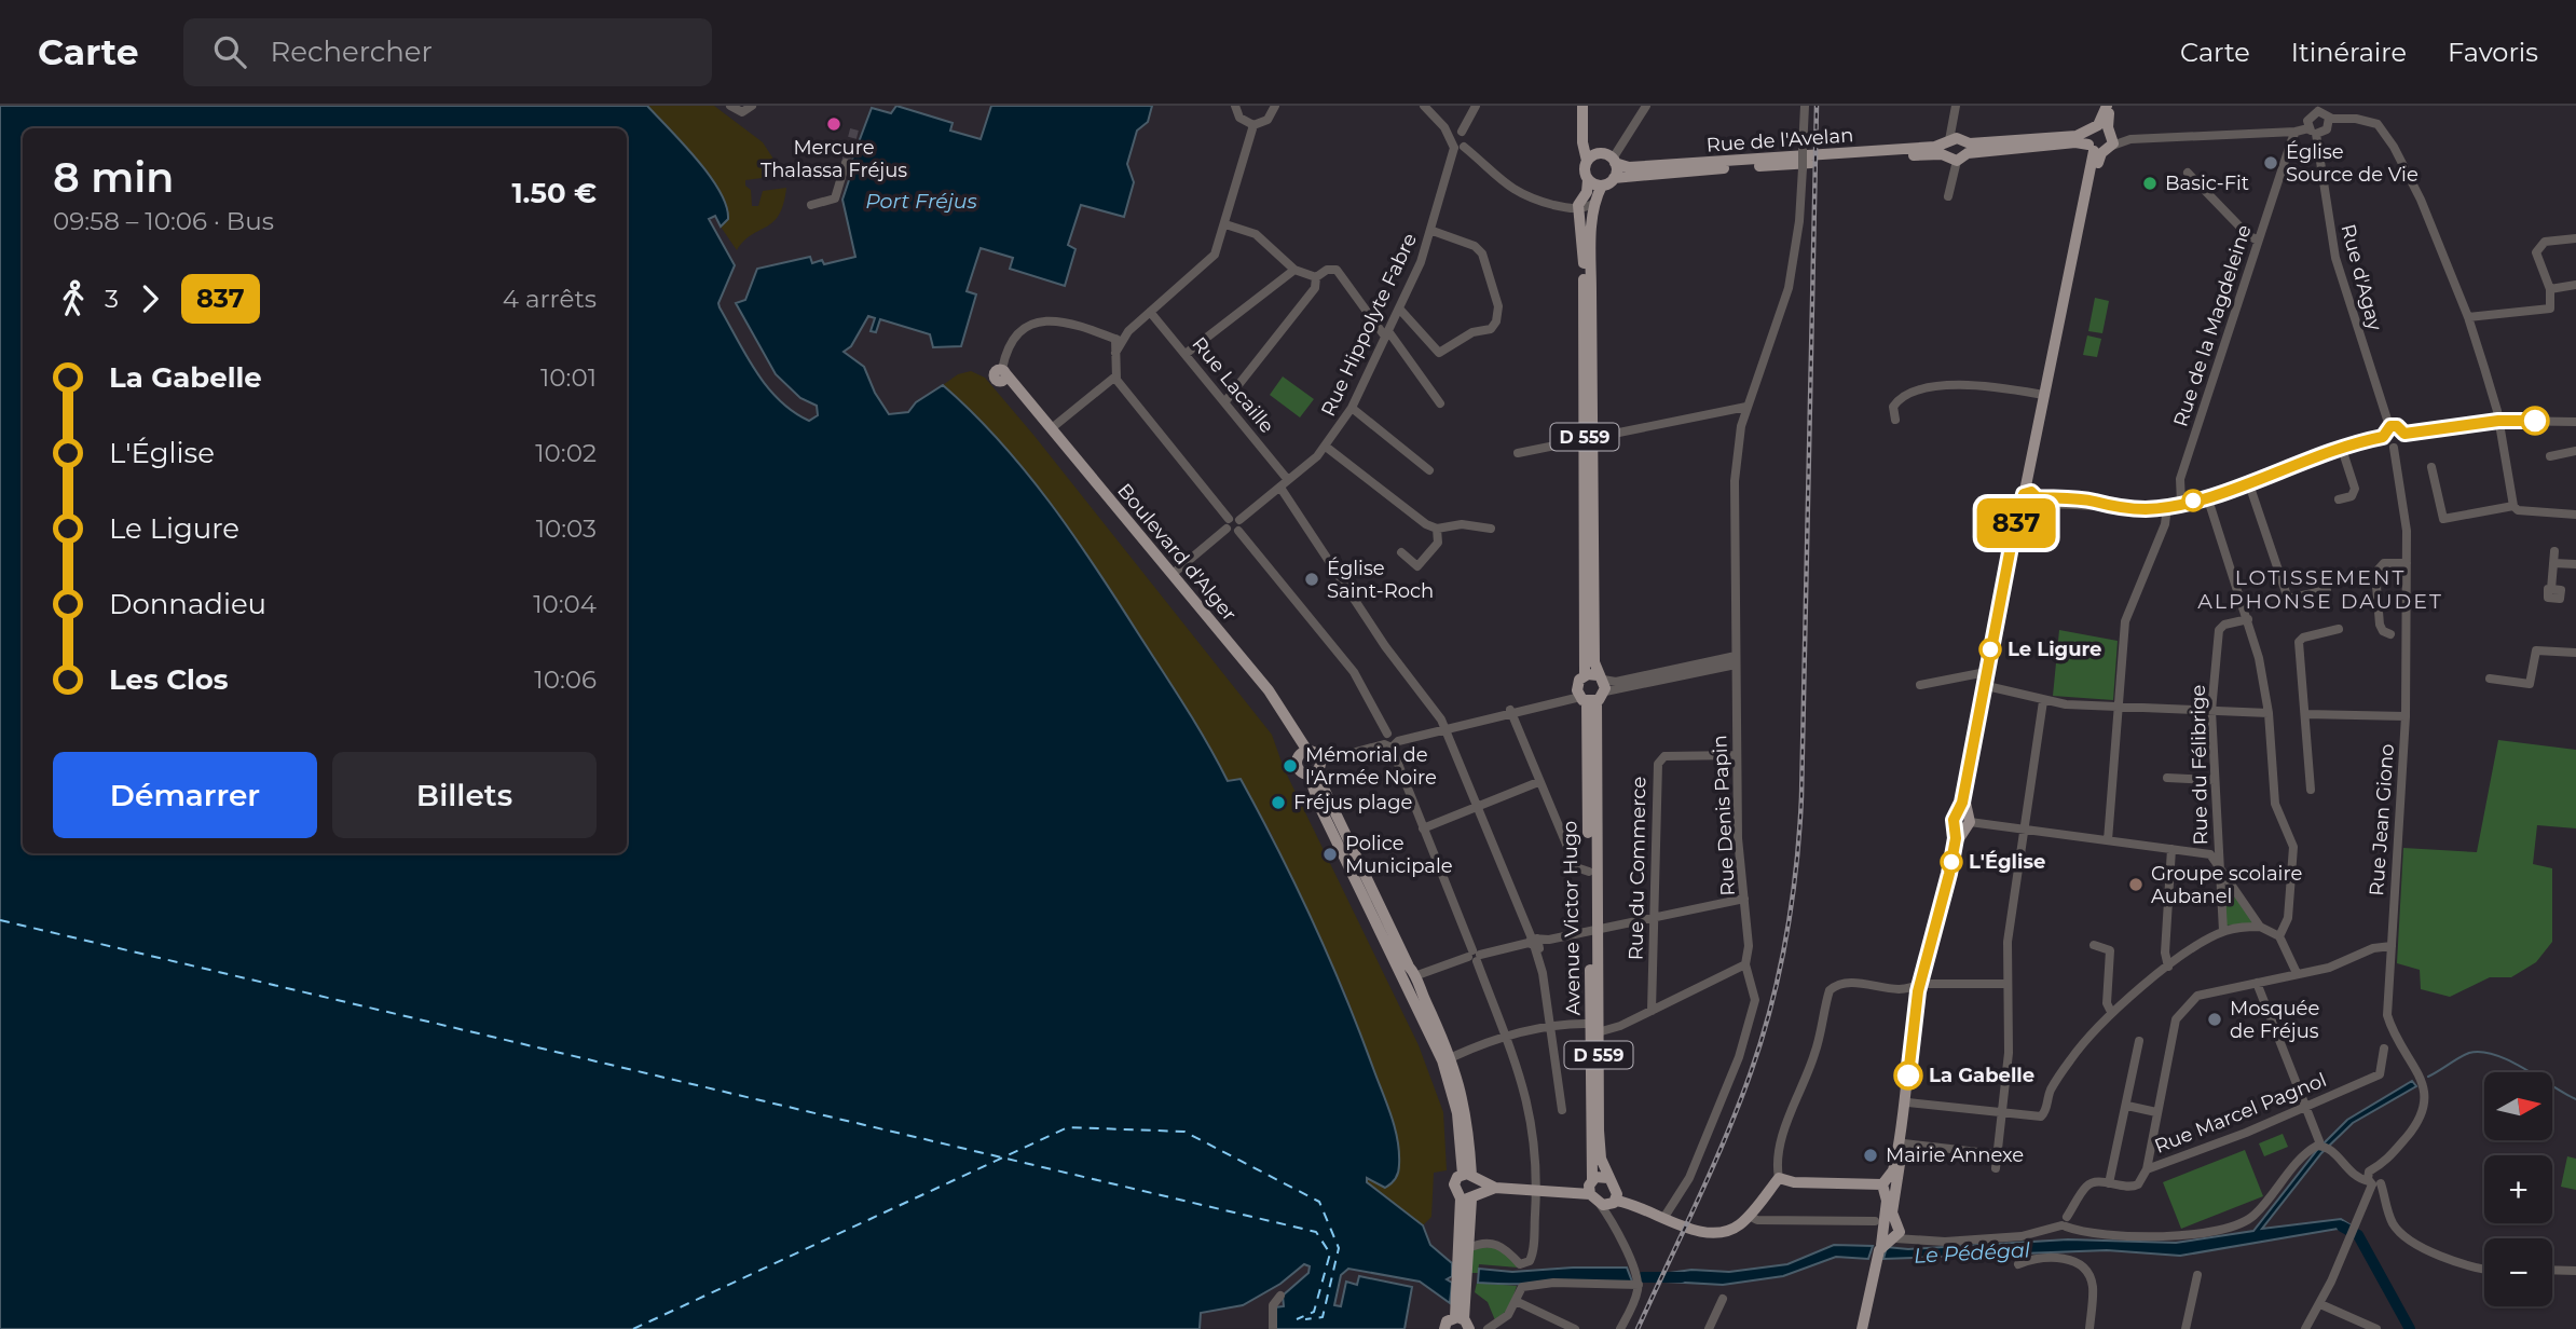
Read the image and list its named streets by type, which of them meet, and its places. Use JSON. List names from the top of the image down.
{
  "streets": {
    "main road": [
      "Rue de l'Avelan",
      "D 559",
      "Boulevard d'Alger",
      "Avenue Victor Hugo"
    ],
    "street": [
      "Rue d'Agay",
      "Rue Hippolyte Fabre",
      "Rue de la Magdeleine",
      "Rue Lacaille",
      "Rue du Félibrige",
      "Rue Denis Papin",
      "Rue Jean Giono",
      "Rue du Commerce",
      "Rue Marcel Pagnol"
    ]
  },
  "crossings": [
    ["Rue de l'Avelan", "D 559"],
    ["Rue d'Agay", "Rue Jean Giono"],
    ["Rue Hippolyte Fabre", "Rue Lacaille"],
    ["Rue Denis Papin", "Rue du Commerce"]
  ],
  "districts": ["LOTISSEMENT ALPHONSE DAUDET"],
  "water": ["Port Fréjus", "Le Pédégal"],
  "places": [
    "Mercure Thalassa Fréjus",
    "Église Source de Vie",
    "Basic-Fit",
    "Église Saint-Roch",
    "Le Ligure",
    "Mémorial de l'Armée Noire",
    "Fréjus plage",
    "Police Municipale",
    "L'Église",
    "Groupe scolaire Aubanel",
    "Mosquée de Fréjus",
    "La Gabelle",
    "Mairie Annexe"
  ],
  "lines": ["bus line 837"],
  "north": "right",
  "page": {
    "header": "Carte",
    "search": "Rechercher",
    "nav": ["Carte", "Itinéraire", "Favoris"],
    "on_map": "837",
    "heading": ["8 min", "09:58 – 10:06 · Bus", "1.50 €"],
    "legs": ["3", "837", "4 arrêts"],
    "list": [
      {
        "name": "La Gabelle",
        "value": "10:01"
      },
      {
        "name": "L'Église",
        "value": "10:02"
      },
      {
        "name": "Le Ligure",
        "value": "10:03"
      },
      {
        "name": "Donnadieu",
        "value": "10:04"
      },
      {
        "name": "Les Clos",
        "value": "10:06"
      }
    ],
    "buttons": ["Démarrer", "Billets"],
    "map_buttons": ["+", "−"]
  }
}
